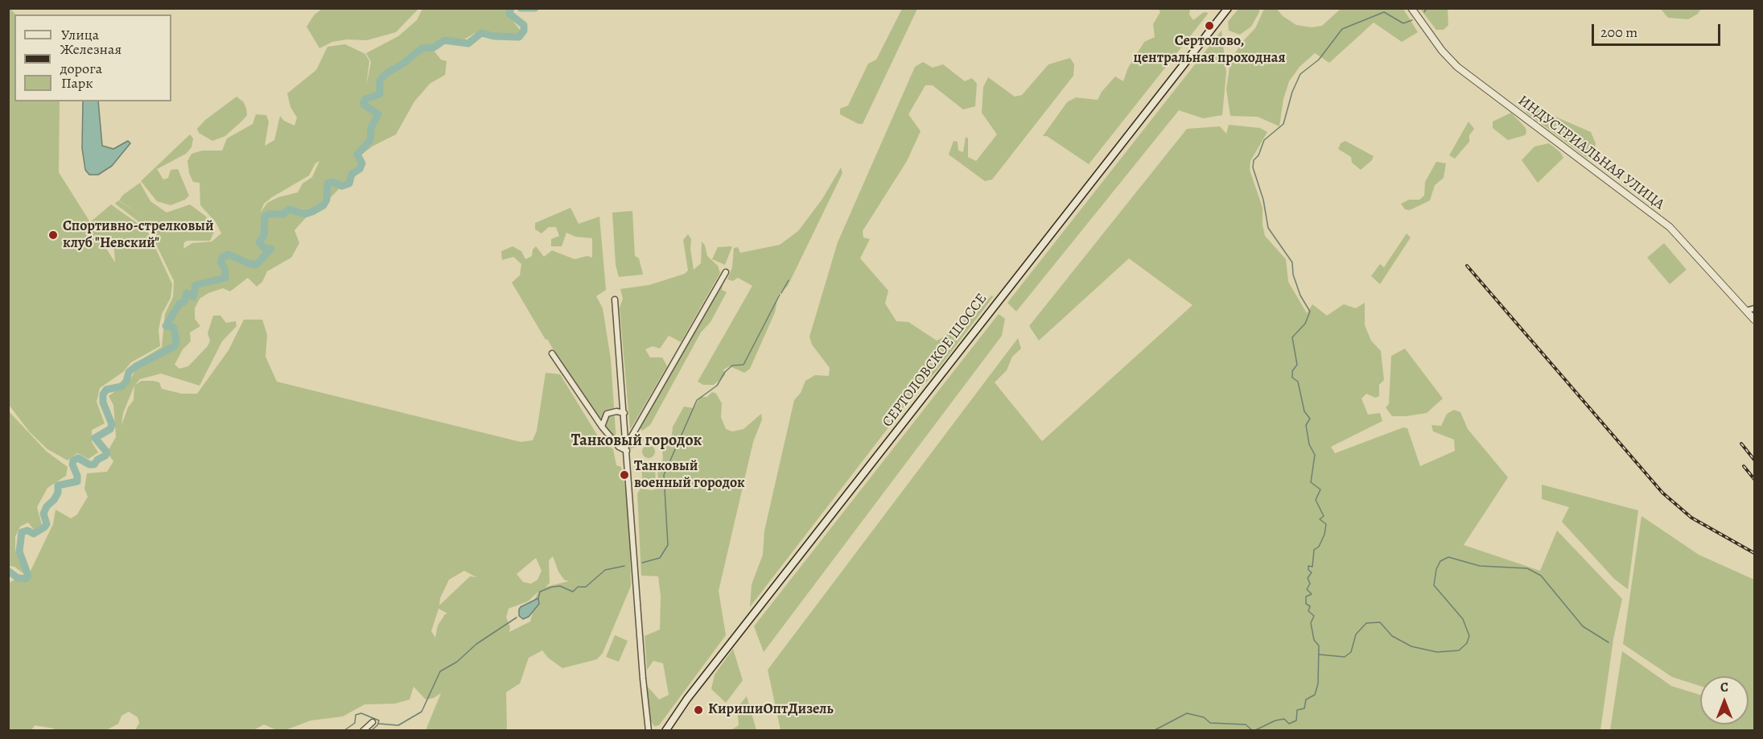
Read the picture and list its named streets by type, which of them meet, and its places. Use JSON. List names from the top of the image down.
{
  "streets": {
    "main road": ["СЕРТОЛОВСКОЕ ШОССЕ"],
    "street": ["ИНДУСТРИАЛЬНАЯ УЛИЦА"]
  },
  "districts": ["Танковый городок"],
  "places": [
    "Сертолово, центральная проходная",
    "Спортивно-стрелковый клуб \"Невский\"",
    "Танковый военный городок",
    "КиришиОптДизель"
  ],
  "legend": ["Улица", "Железная дорога", "Парк"],
  "scale_bar": "200 m",
  "north": "top"
}
